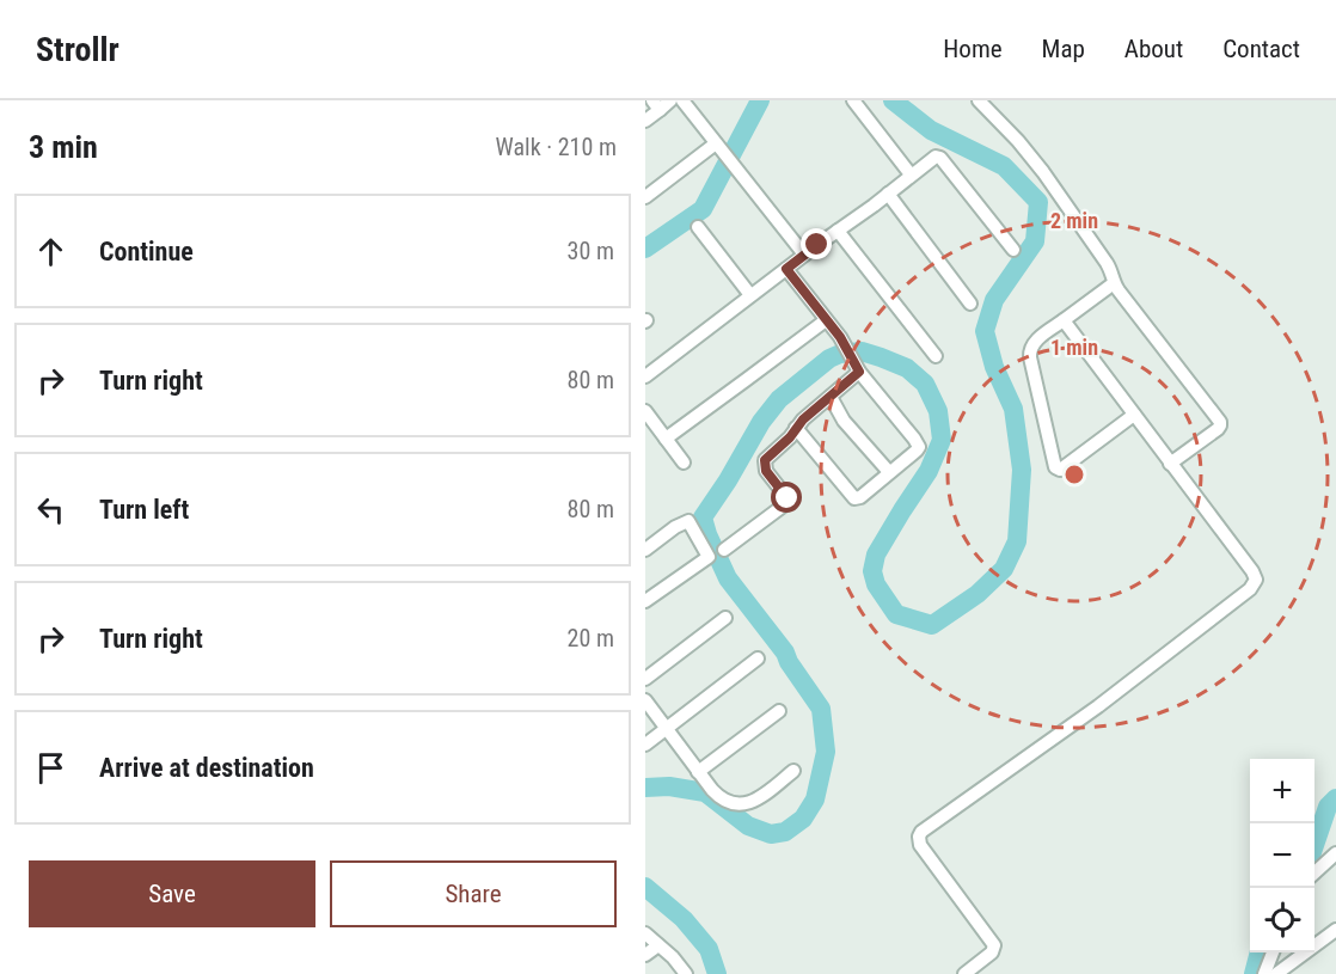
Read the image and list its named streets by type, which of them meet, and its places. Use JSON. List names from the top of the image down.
{
  "page": {
    "header": "Strollr",
    "nav": [
      "Home",
      "Map",
      "About",
      "Contact"
    ],
    "heading": ["3 min", "Walk · 210 m"],
    "list": [
      ["Continue", "30 m"],
      ["Turn right", "80 m"],
      ["Turn left", "80 m"],
      ["Turn right", "20 m"],
      "Arrive at destination"
    ],
    "map_buttons": ["+", "−"],
    "buttons": ["Save", "Share"]
  },
  "rings": ["2 min", "1 min"]
}
